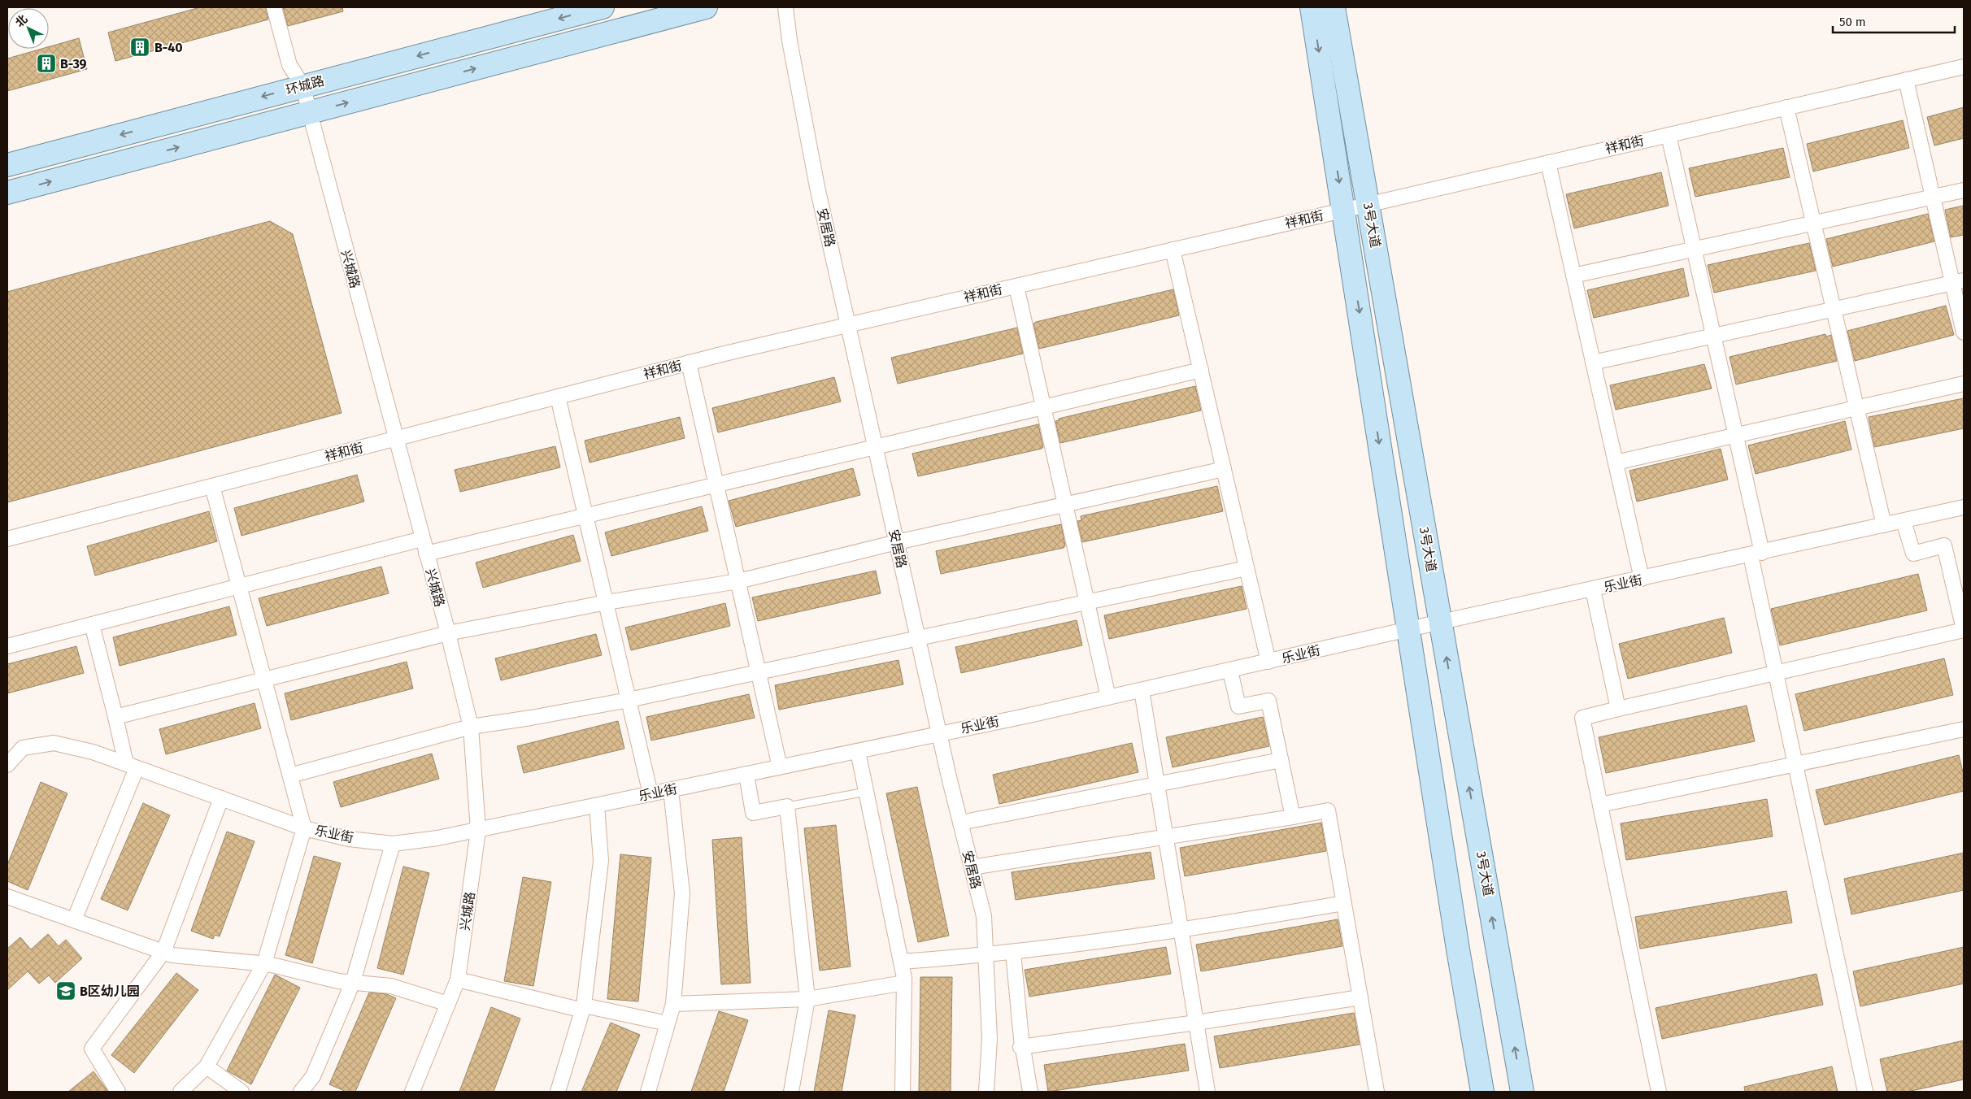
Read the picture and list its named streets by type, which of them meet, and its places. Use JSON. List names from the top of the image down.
{
  "streets": {
    "main road": ["环城路", "3号大道"],
    "street": [
      "祥和街",
      "安居路",
      "兴城路",
      "乐业街"
    ]
  },
  "crossings": [
    ["环城路", "兴城路"],
    ["祥和街", "3号大道"],
    ["祥和街", "安居路"],
    ["祥和街", "兴城路"],
    ["3号大道", "乐业街"],
    ["安居路", "乐业街"],
    ["兴城路", "乐业街"]
  ],
  "places": {
    "building": ["B-40", "B-39"],
    "school or university": ["B区幼儿园"]
  },
  "scale_bar": "50 m",
  "north": "top left"
}
